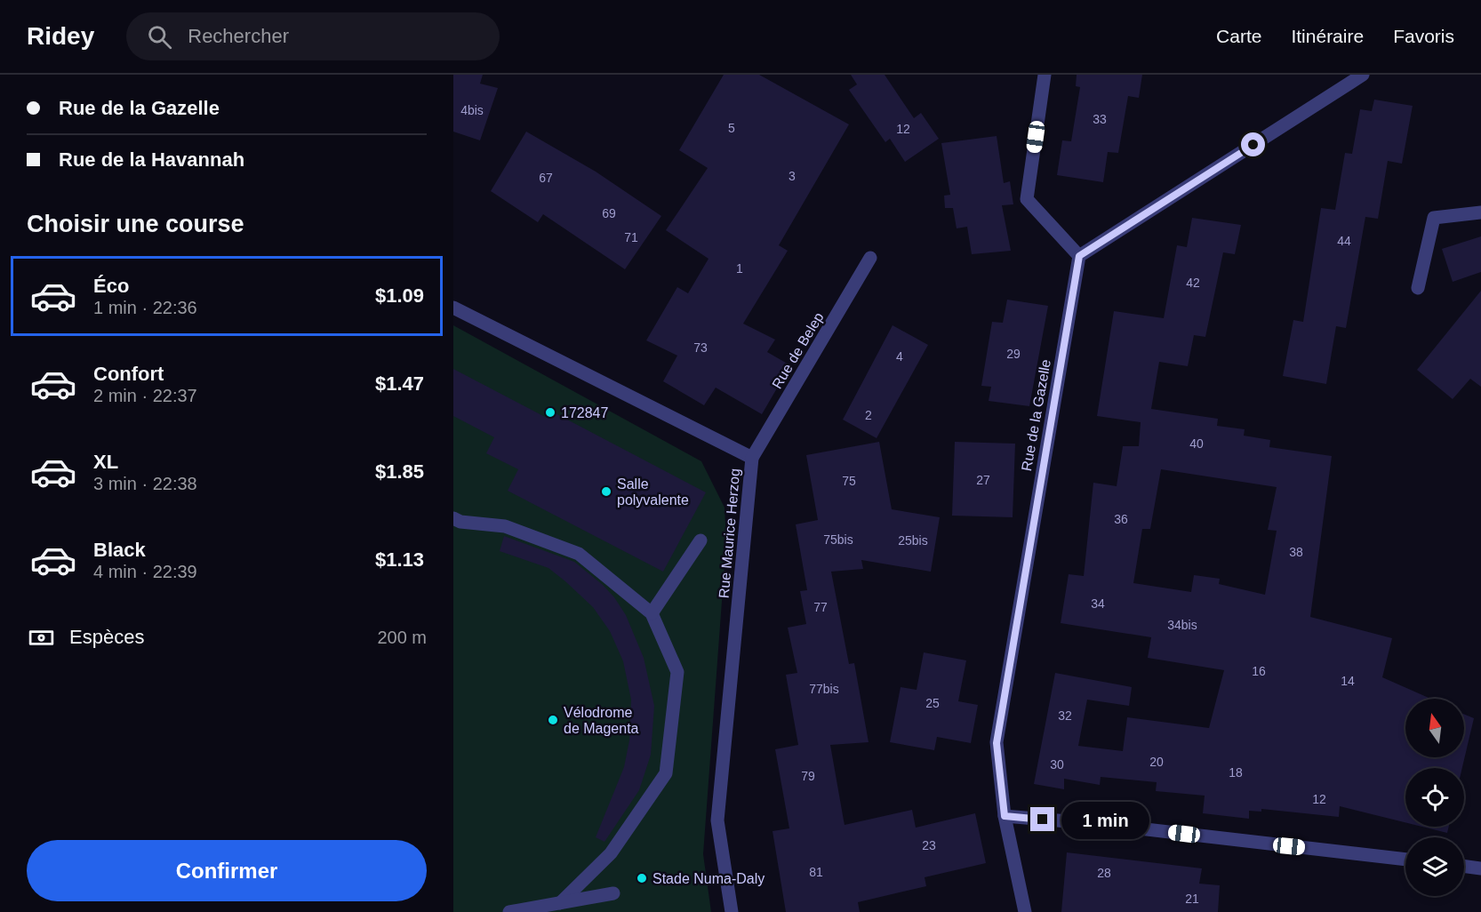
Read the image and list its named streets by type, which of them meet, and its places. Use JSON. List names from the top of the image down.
{
  "streets": {
    "street": ["Rue de Belep", "Rue de la Gazelle", "Rue Maurice Herzog"]
  },
  "crossings": [
    ["Rue de Belep", "Rue Maurice Herzog"]
  ],
  "places": [
    "172847",
    "Salle polyvalente",
    "Vélodrome de Magenta",
    "Stade Numa-Daly"
  ],
  "house_numbers": [
    "4bis",
    "33",
    "5",
    "12",
    "3",
    "67",
    "69",
    "71",
    "44",
    "1",
    "42",
    "73",
    "29",
    "4",
    "2",
    "40",
    "27",
    "75",
    "36",
    "75bis",
    "25bis",
    "38",
    "34",
    "77",
    "34bis",
    "16",
    "14",
    "77bis",
    "25",
    "32",
    "20",
    "30",
    "18",
    "79",
    "12",
    "23",
    "81",
    "28",
    "21"
  ],
  "north": "top",
  "page": {
    "header": "Ridey",
    "search": "Rechercher",
    "nav": ["Carte", "Itinéraire", "Favoris"],
    "banner": ["Rue de la Gazelle", "Rue de la Havannah"],
    "heading": "Choisir une course",
    "list": [
      {
        "name": "Éco",
        "note": "1 min · 22:36",
        "value": "$1.09"
      },
      {
        "name": "Confort",
        "note": "2 min · 22:37",
        "value": "$1.47"
      },
      {
        "name": "XL",
        "note": "3 min · 22:38",
        "value": "$1.85"
      },
      {
        "name": "Black",
        "note": "4 min · 22:39",
        "value": "$1.13"
      }
    ],
    "pay": ["Espèces", "200 m"],
    "bubble": "1 min",
    "buttons": "Confirmer"
  }
}
